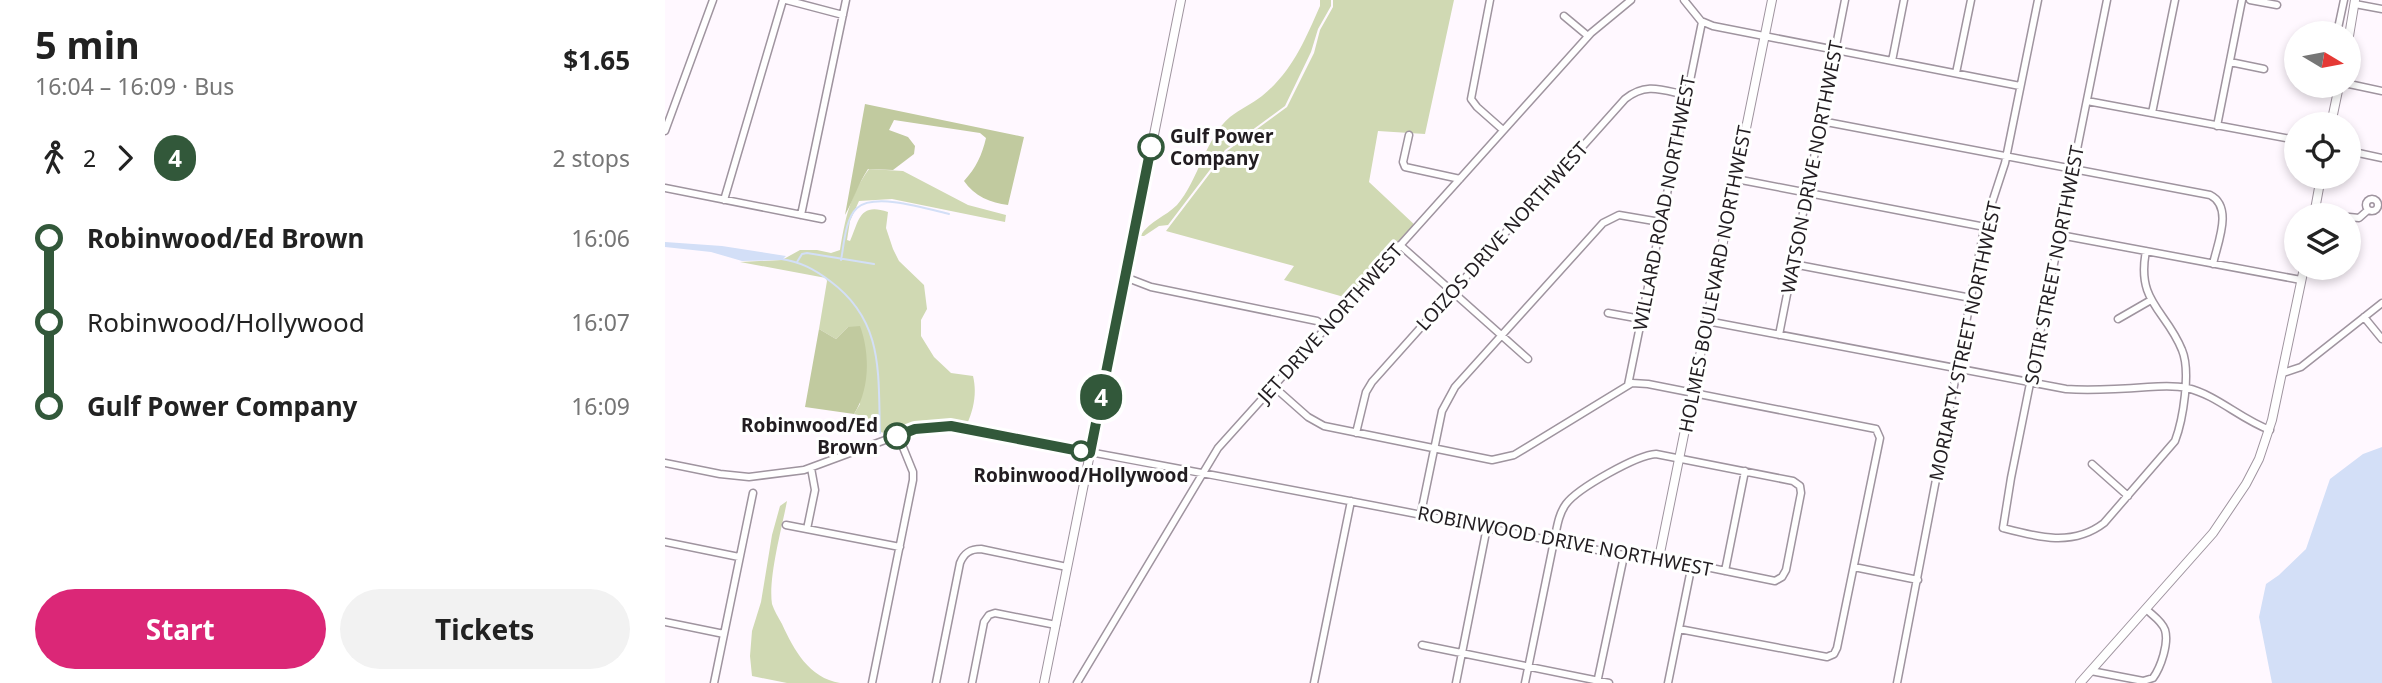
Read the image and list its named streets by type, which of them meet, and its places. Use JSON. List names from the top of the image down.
{
  "streets": {
    "street": [
      "WATSON DRIVE NORTHWEST",
      "WILLARD ROAD NORTHWEST",
      "LOIZOS DRIVE NORTHWEST",
      "SOTIR STREET NORTHWEST",
      "HOLMES BOULEVARD NORTHWEST",
      "JET DRIVE NORTHWEST",
      "MORIARTY STREET NORTHWEST",
      "ROBINWOOD DRIVE NORTHWEST"
    ]
  },
  "crossings": [
    ["WILLARD ROAD NORTHWEST", "LOIZOS DRIVE NORTHWEST"],
    ["HOLMES BOULEVARD NORTHWEST", "ROBINWOOD DRIVE NORTHWEST"],
    ["JET DRIVE NORTHWEST", "ROBINWOOD DRIVE NORTHWEST"]
  ],
  "places": ["Gulf Power Company", "Robinwood/Ed Brown", "Robinwood/Hollywood"],
  "lines": ["bus line 4"],
  "north": "right",
  "page": {
    "heading": ["5 min", "16:04 – 16:09 · Bus", "$1.65"],
    "on_map": "4",
    "legs": ["2", "4", "2 stops"],
    "list": [
      {
        "name": "Robinwood/Ed Brown",
        "value": "16:06"
      },
      {
        "name": "Robinwood/Hollywood",
        "value": "16:07"
      },
      {
        "name": "Gulf Power Company",
        "value": "16:09"
      }
    ],
    "buttons": ["Start", "Tickets"]
  }
}
